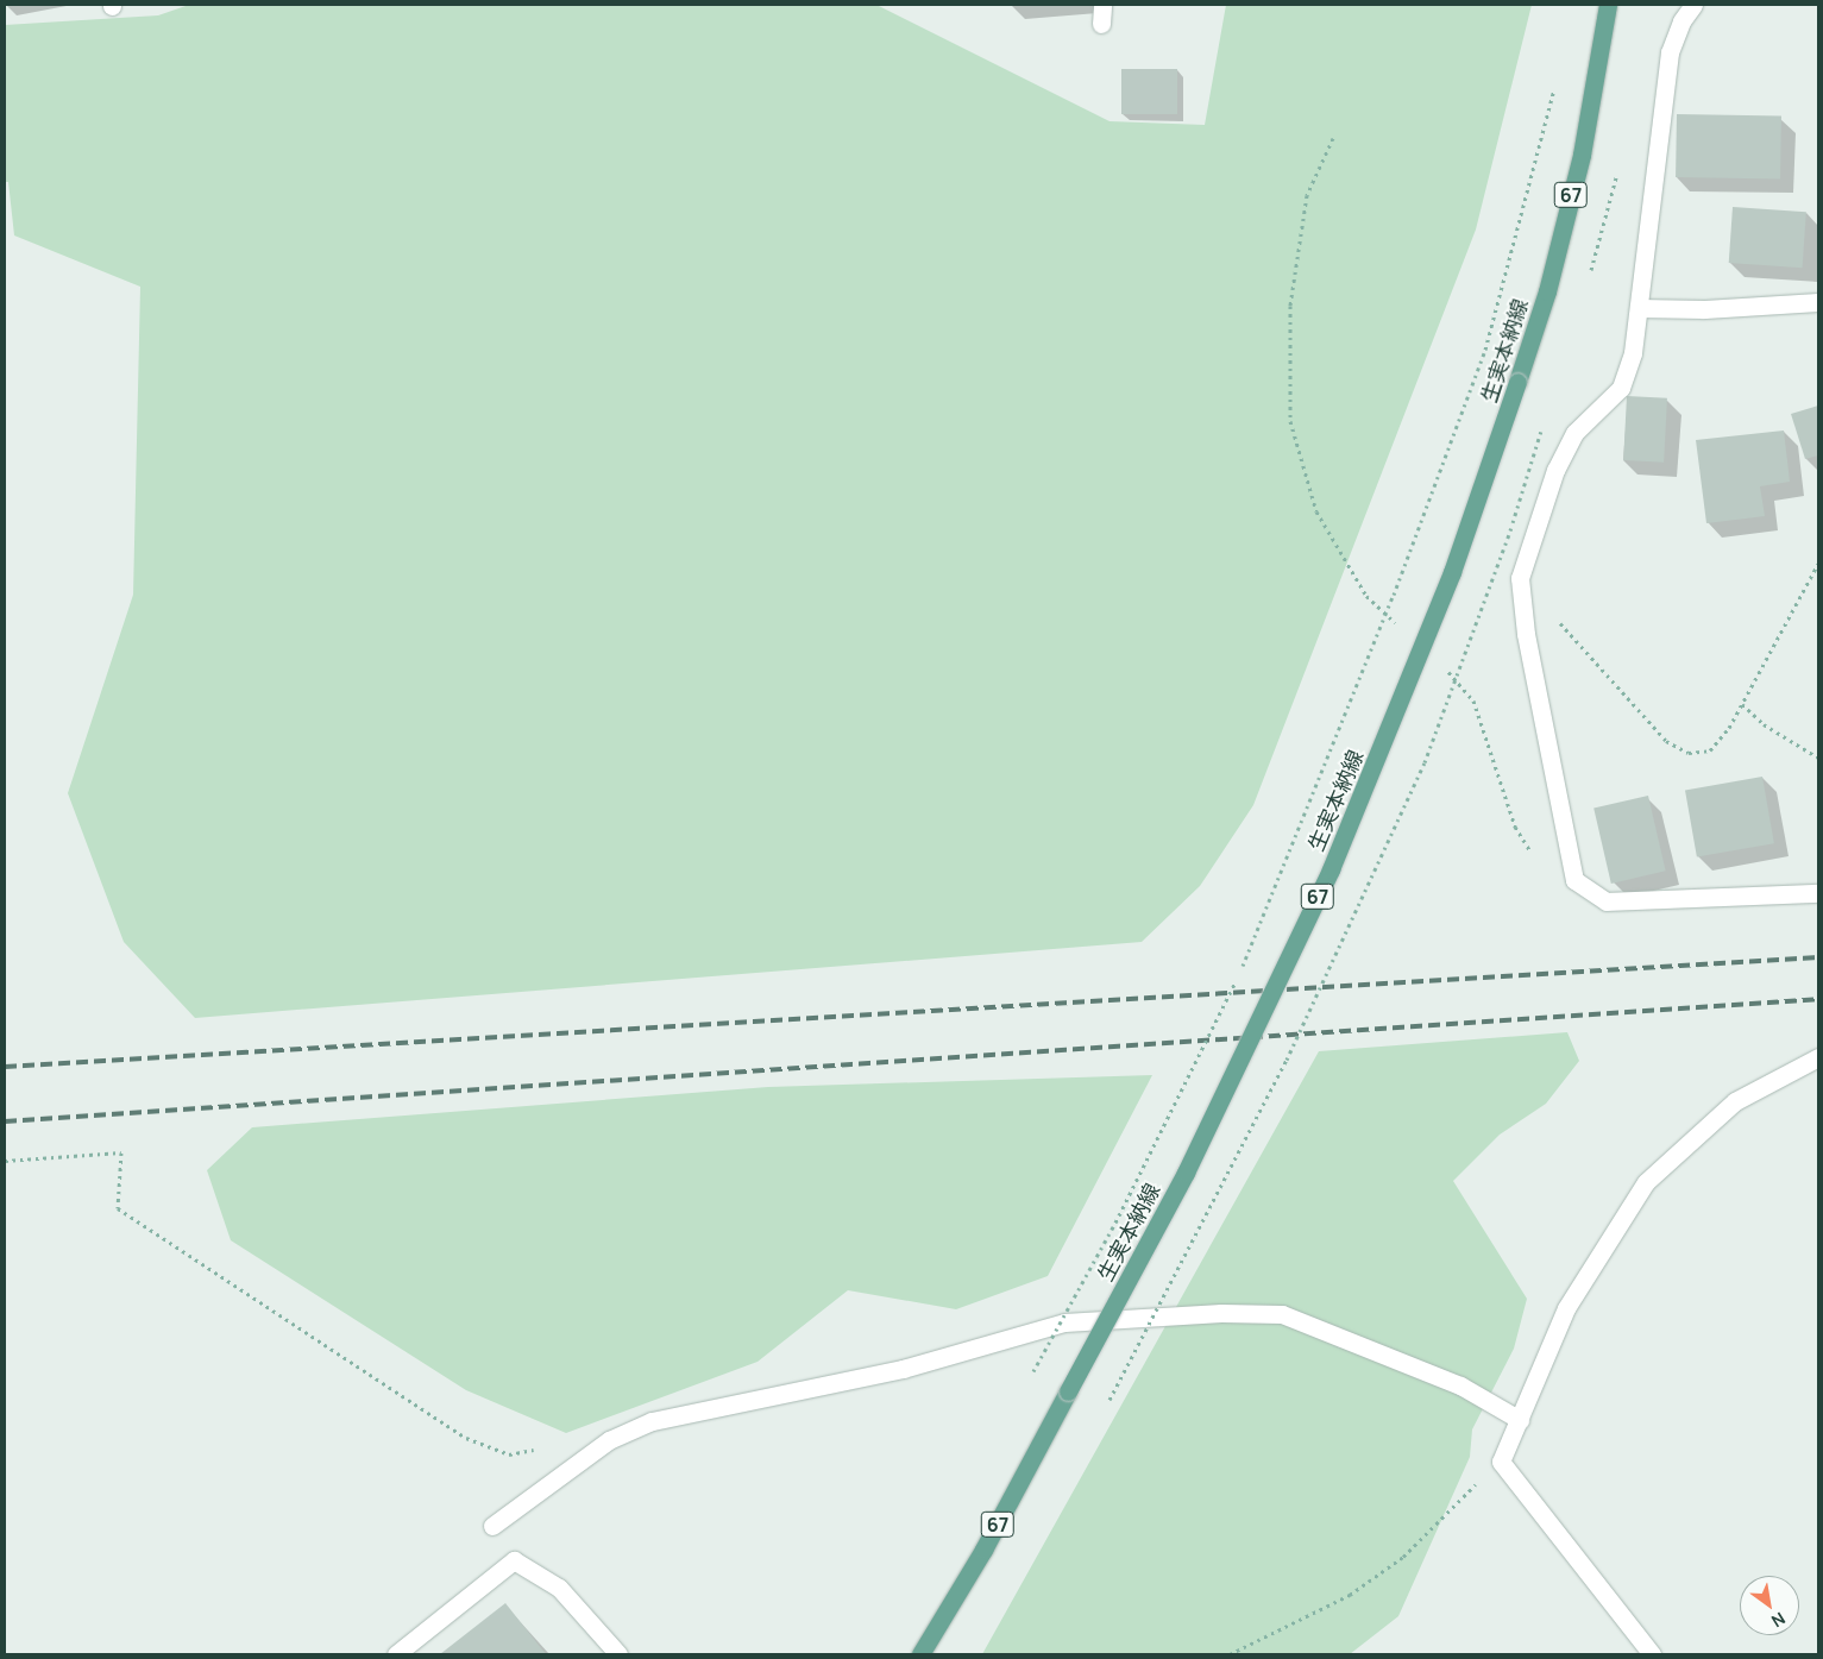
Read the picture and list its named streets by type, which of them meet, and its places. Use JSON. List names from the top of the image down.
{
  "streets": {
    "main road": ["67", "生実本納線"]
  },
  "north": "bottom right"
}
